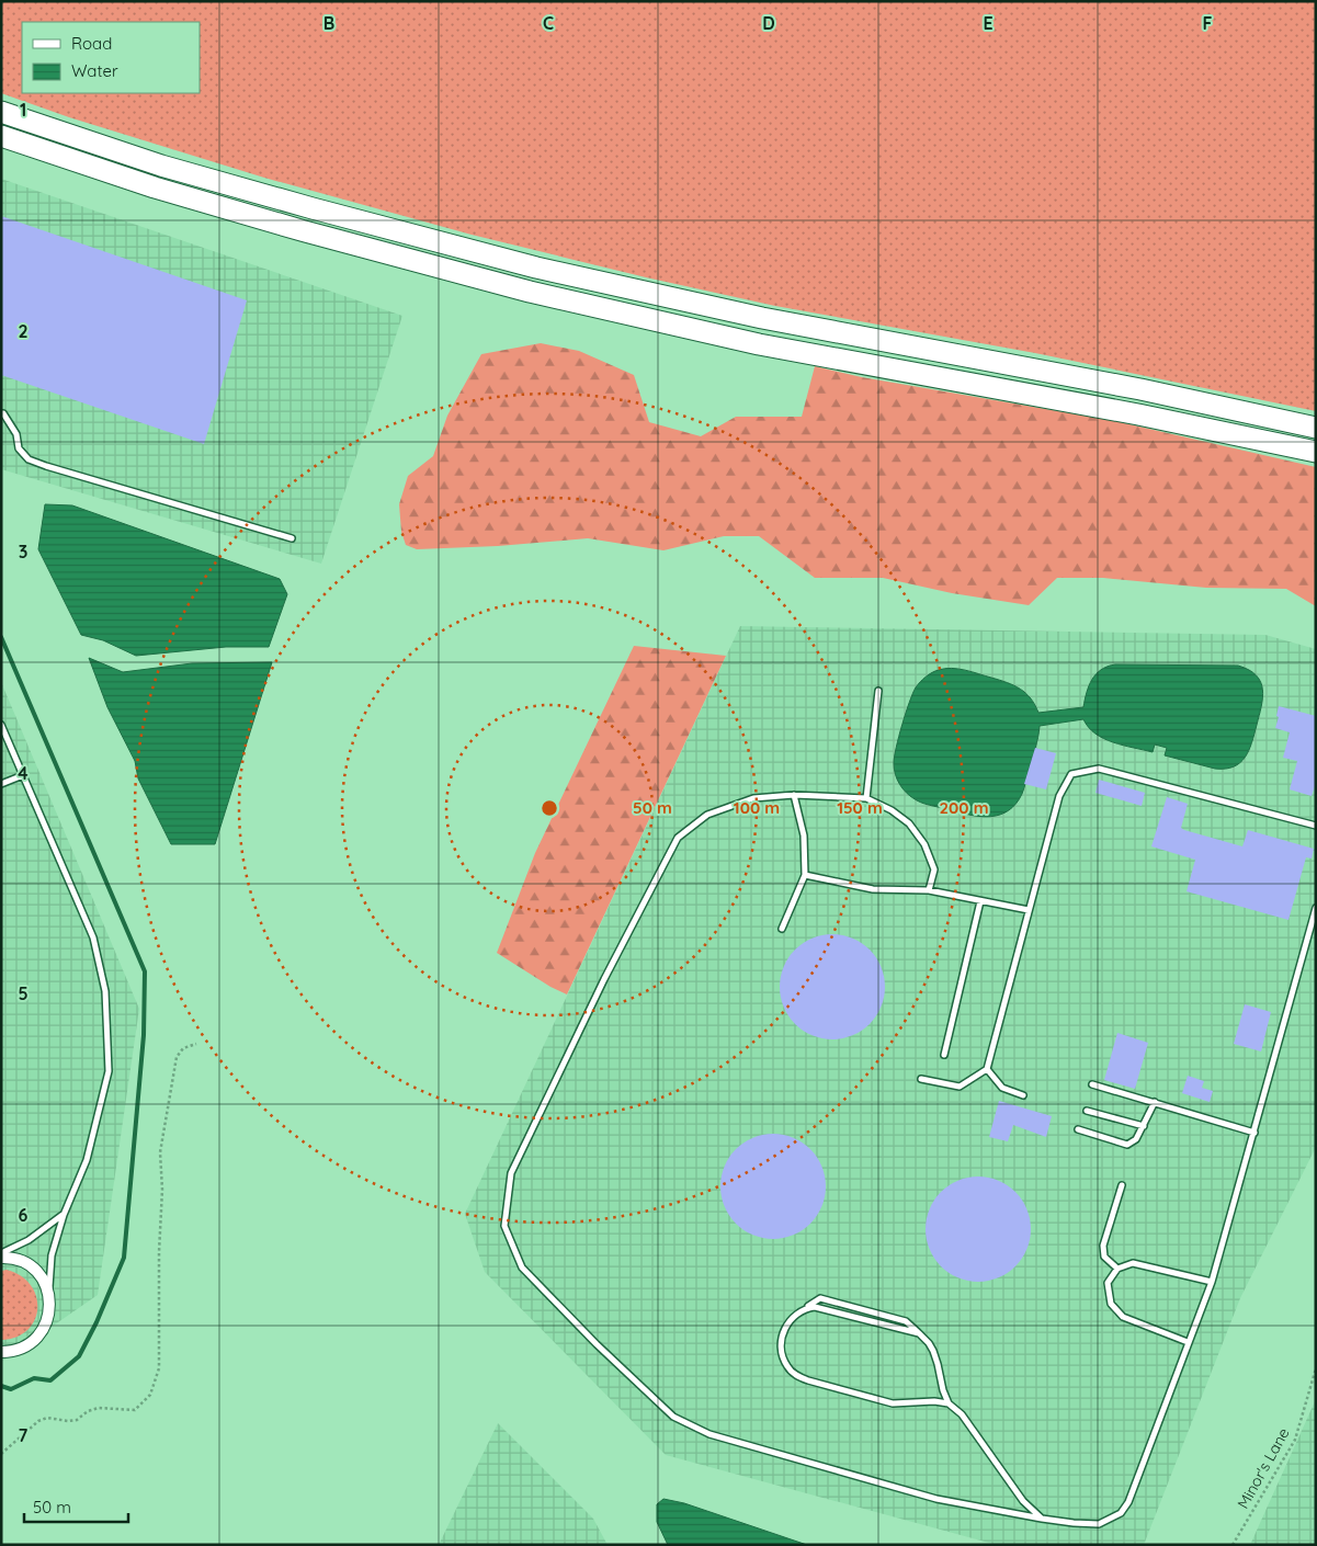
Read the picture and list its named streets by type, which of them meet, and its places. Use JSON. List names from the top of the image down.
{
  "streets": {
    "path": ["Minor's Lane"]
  },
  "legend": ["Road", "Water"],
  "scale_bar": "50 m",
  "grid": {
    "columns": [
      "B",
      "C",
      "D",
      "E",
      "F"
    ],
    "rows": [
      "1",
      "2",
      "3",
      "4",
      "5",
      "6",
      "7"
    ]
  },
  "rings": [
    "50 m",
    "100 m",
    "150 m",
    "200 m"
  ]
}
